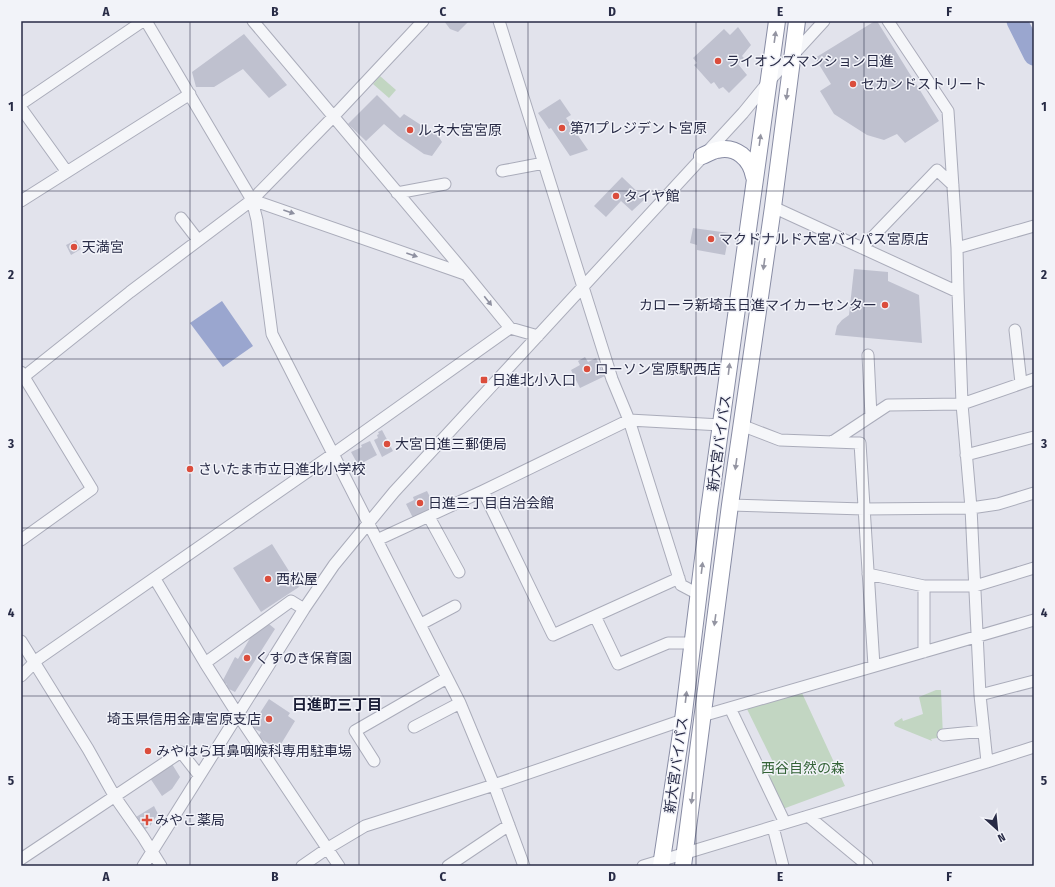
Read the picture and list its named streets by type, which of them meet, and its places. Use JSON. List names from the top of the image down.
{
  "streets": {
    "highway": ["新大宮バイパス"]
  },
  "districts": ["日進町三丁目"],
  "parks": ["西谷自然の森"],
  "places": {
    "other": [
      "ライオンズマンション日進",
      "セカンドストリート",
      "第71プレジデント宮原",
      "ルネ大宮宮原",
      "タイヤ館",
      "マクドナルド大宮バイパス宮原店",
      "天満宮",
      "カローラ新埼玉日進マイカーセンター",
      "ローソン宮原駅西店",
      "大宮日進三郵便局",
      "さいたま市立日進北小学校",
      "日進三丁目自治会館",
      "西松屋",
      "くすのき保育園",
      "埼玉県信用金庫宮原支店",
      "みやはら耳鼻咽喉科専用駐車場"
    ],
    "transit": ["日進北小入口"],
    "health": ["みやこ薬局"]
  },
  "north": "bottom right",
  "grid": {
    "columns": [
      "A",
      "B",
      "C",
      "D",
      "E",
      "F"
    ],
    "rows": [
      "1",
      "2",
      "3",
      "4",
      "5"
    ]
  }
}
